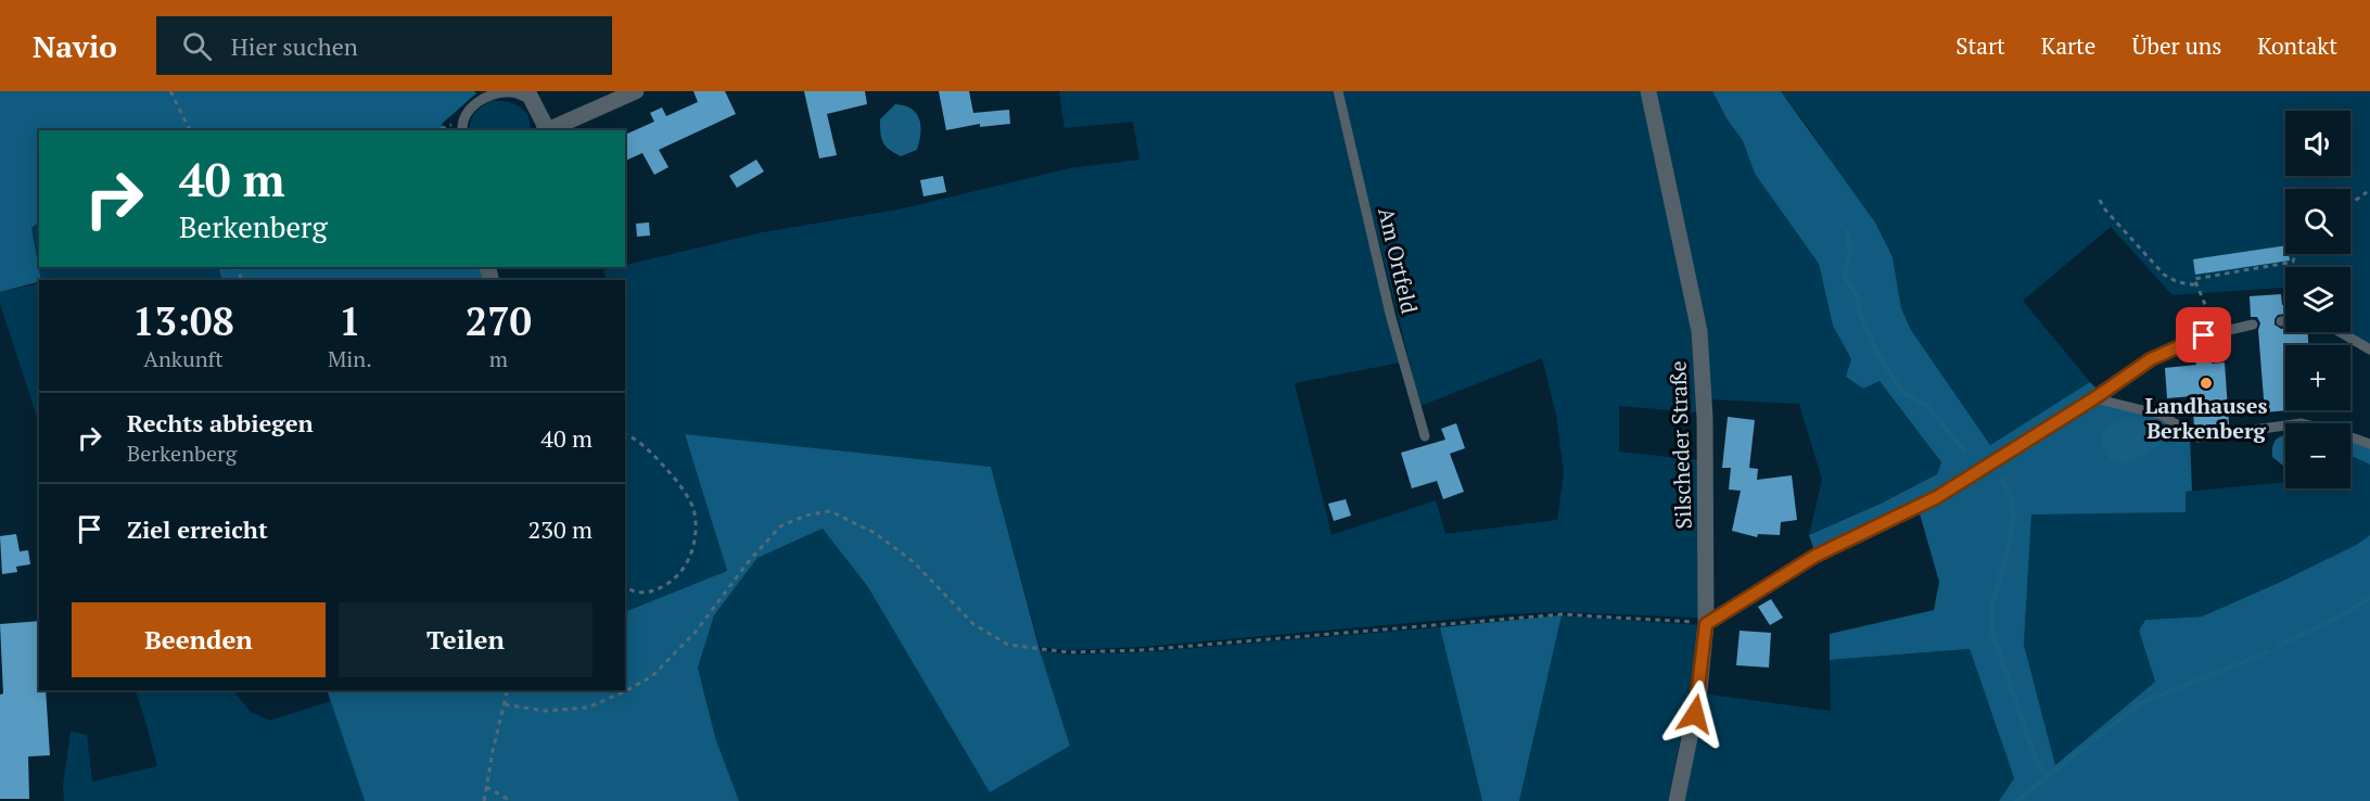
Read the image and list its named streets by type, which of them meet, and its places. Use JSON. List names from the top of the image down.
{
  "streets": {
    "street": ["Silscheder Straße"],
    "lane": ["Am Ortfeld"]
  },
  "places": ["Landhauses Berkenberg"],
  "page": {
    "header": "Navio",
    "search": "Hier suchen",
    "nav": [
      "Start",
      "Karte",
      "Über uns",
      "Kontakt"
    ],
    "map_buttons": ["+", "−"],
    "turn": ["40 m", "Berkenberg"],
    "eta": [
      "13:08",
      "Ankunft",
      "1",
      "Min.",
      "270",
      "m"
    ],
    "list": [
      {
        "name": "Rechts abbiegen",
        "note": "Berkenberg",
        "value": "40 m"
      },
      {
        "name": "Ziel erreicht",
        "value": "230 m"
      }
    ],
    "buttons": ["Beenden", "Teilen"]
  }
}
